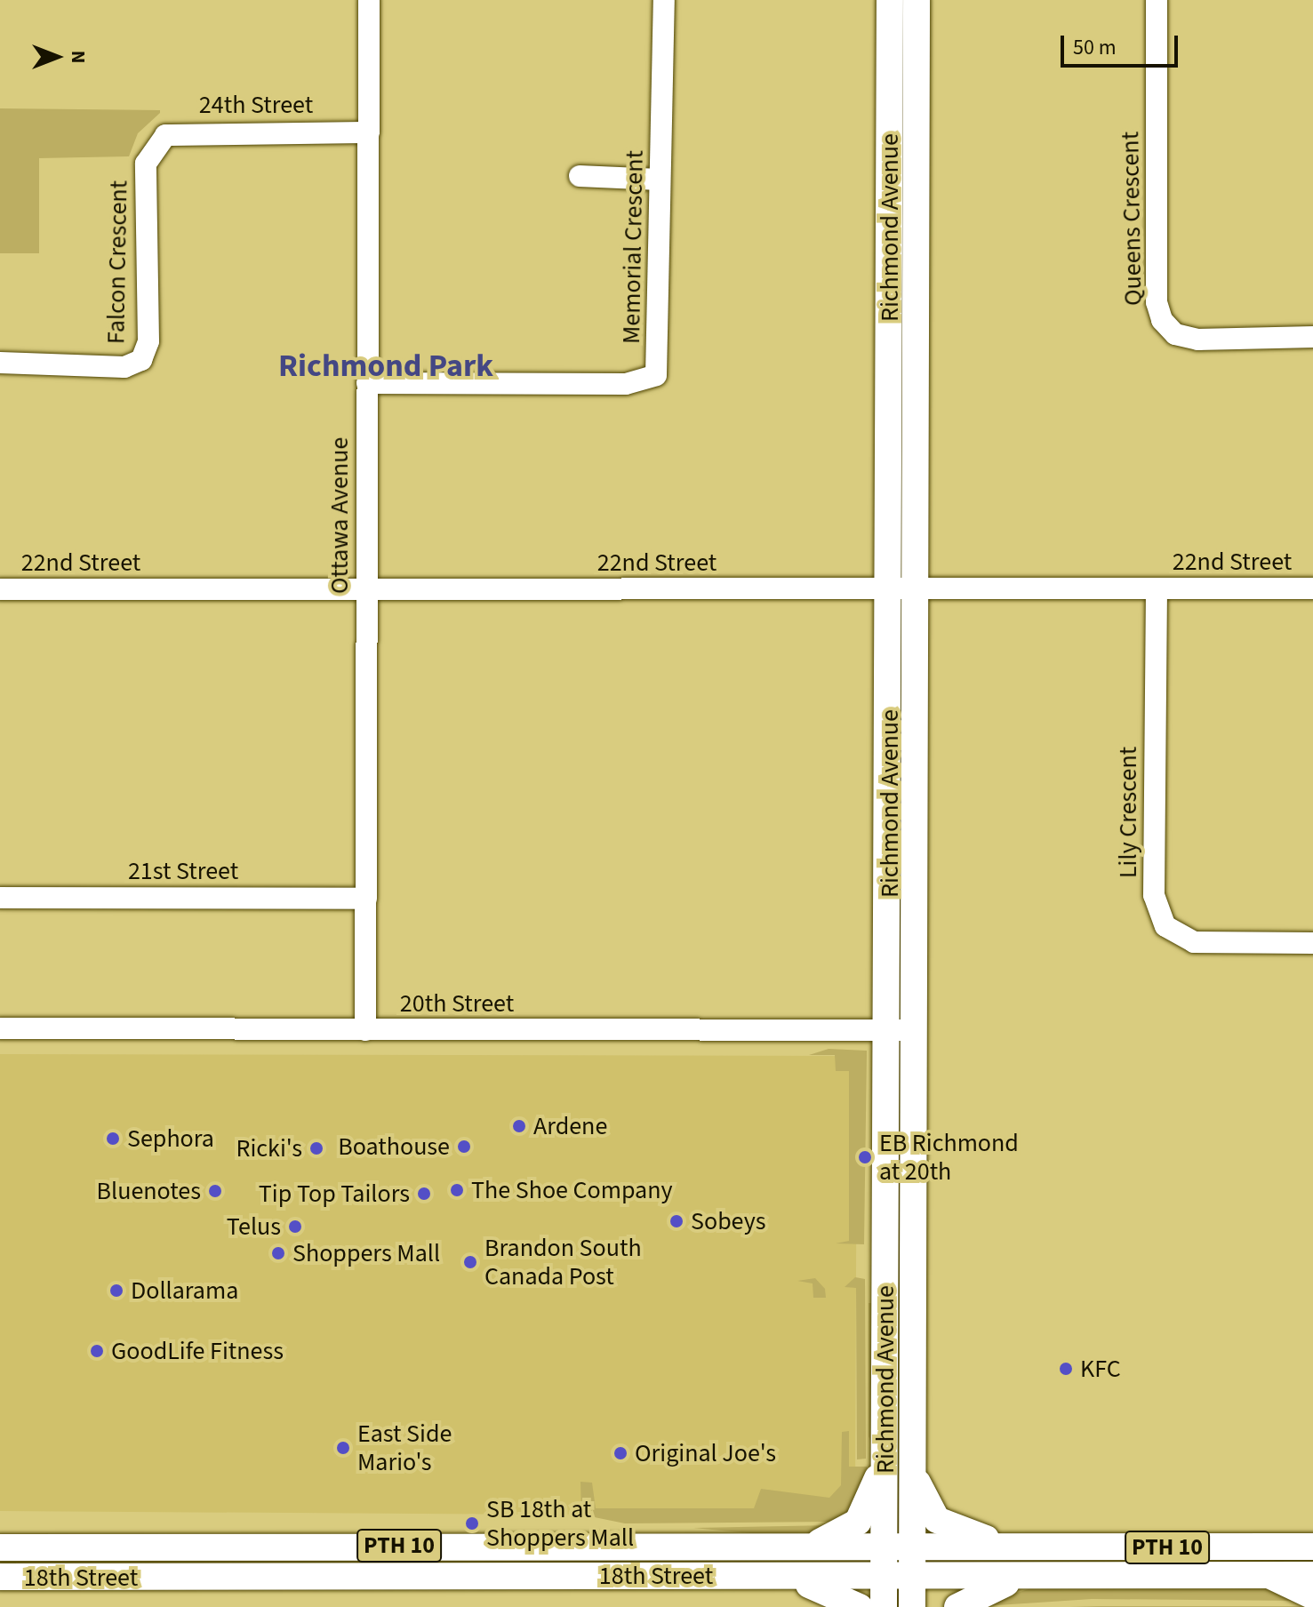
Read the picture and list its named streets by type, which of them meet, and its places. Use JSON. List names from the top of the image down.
{
  "streets": {
    "main road": ["Richmond Avenue", "PTH 10", "18th Street"],
    "street": [
      "24th Street",
      "Queens Crescent",
      "Memorial Crescent",
      "Falcon Crescent",
      "Ottawa Avenue",
      "22nd Street",
      "Lily Crescent",
      "21st Street",
      "20th Street"
    ]
  },
  "crossings": [
    ["24th Street", "Falcon Crescent"],
    ["24th Street", "Ottawa Avenue"],
    ["Richmond Avenue", "22nd Street"],
    ["Richmond Avenue", "20th Street"],
    ["Richmond Avenue", "18th Street"],
    ["Memorial Crescent", "Ottawa Avenue"],
    ["Ottawa Avenue", "22nd Street"],
    ["Ottawa Avenue", "21st Street"],
    ["Ottawa Avenue", "20th Street"],
    ["22nd Street", "Lily Crescent"]
  ],
  "districts": ["Richmond Park"],
  "places": [
    "Ardene",
    "Sephora",
    "Boathouse",
    "Ricki's",
    "EB Richmond at 20th",
    "The Shoe Company",
    "Bluenotes",
    "Tip Top Tailors",
    "Sobeys",
    "Telus",
    "Shoppers Mall",
    "Brandon South Canada Post",
    "Dollarama",
    "GoodLife Fitness",
    "KFC",
    "East Side Mario's",
    "Original Joe's",
    "SB 18th at Shoppers Mall"
  ],
  "scale_bar": "50 m",
  "north": "right"
}
